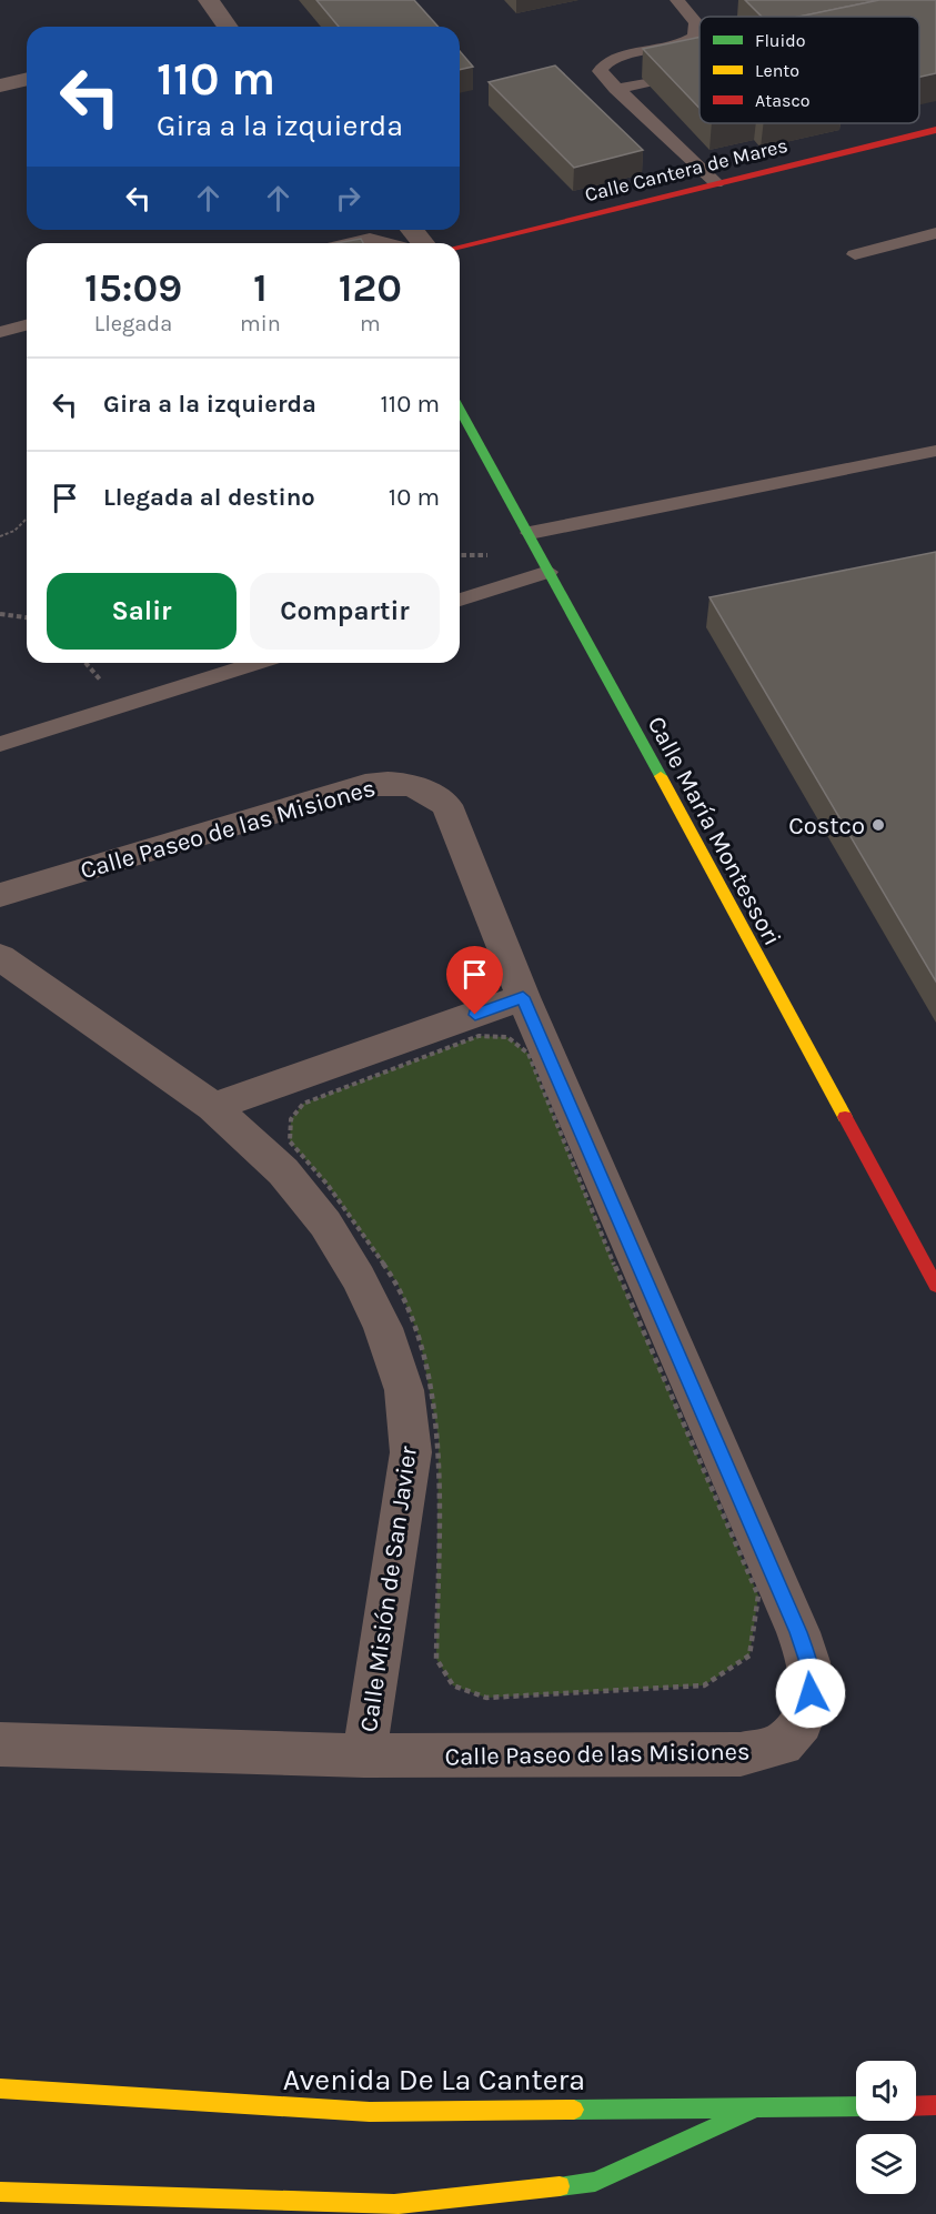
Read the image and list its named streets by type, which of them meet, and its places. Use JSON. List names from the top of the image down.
{
  "streets": {
    "street": [
      "Calle Cantera de Mares",
      "Calle Paseo de las Misiones",
      "Calle María Montessori",
      "Calle Misión de San Javier",
      "Avenida De La Cantera"
    ]
  },
  "crossings": [
    ["Calle Paseo de las Misiones", "Calle Misión de San Javier"]
  ],
  "places": ["Costco"],
  "legend": ["Fluido", "Lento", "Atasco"],
  "page": {
    "turn": ["110 m", "Gira a la izquierda"],
    "eta": [
      "15:09",
      "Llegada",
      "1",
      "min",
      "120",
      "m"
    ],
    "list": [
      {
        "name": "Gira a la izquierda",
        "value": "110 m"
      },
      {
        "name": "Llegada al destino",
        "value": "10 m"
      }
    ],
    "buttons": ["Salir", "Compartir"]
  }
}
